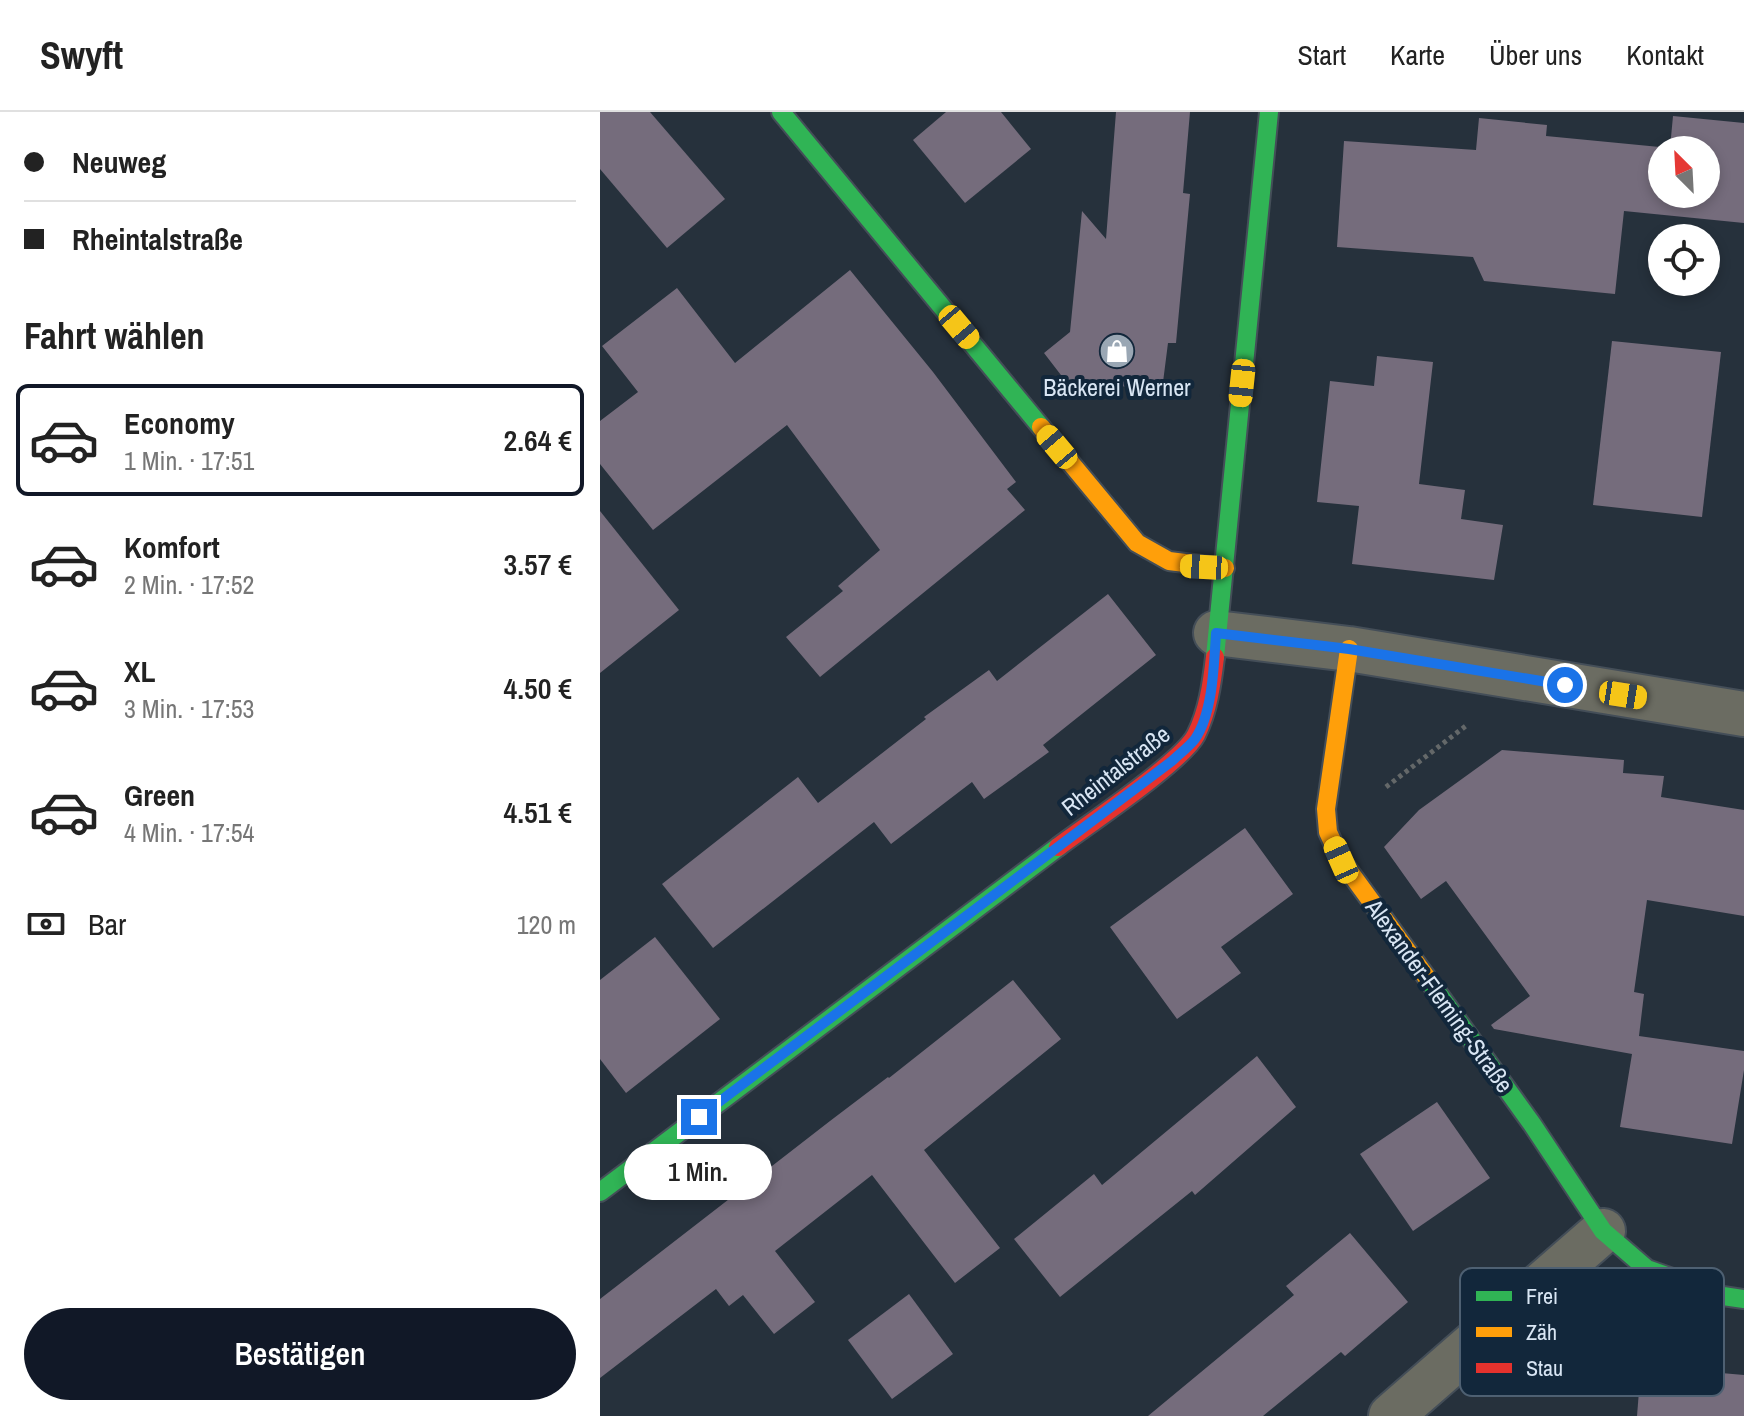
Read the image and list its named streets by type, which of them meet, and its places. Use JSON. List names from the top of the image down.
{
  "streets": {
    "street": ["Rheintalstraße", "Alexander-Fleming-Straße"]
  },
  "places": {
    "shop": ["Bäckerei Werner"]
  },
  "legend": ["Frei", "Zäh", "Stau"],
  "north": "top left",
  "page": {
    "header": "Swyft",
    "nav": [
      "Start",
      "Karte",
      "Über uns",
      "Kontakt"
    ],
    "banner": ["Neuweg", "Rheintalstraße"],
    "heading": "Fahrt wählen",
    "list": [
      {
        "name": "Economy",
        "note": "1 Min. · 17:51",
        "value": "2.64 €"
      },
      {
        "name": "Komfort",
        "note": "2 Min. · 17:52",
        "value": "3.57 €"
      },
      {
        "name": "XL",
        "note": "3 Min. · 17:53",
        "value": "4.50 €"
      },
      {
        "name": "Green",
        "note": "4 Min. · 17:54",
        "value": "4.51 €"
      }
    ],
    "pay": ["Bar", "120 m"],
    "bubble": "1 Min.",
    "buttons": "Bestätigen"
  }
}
